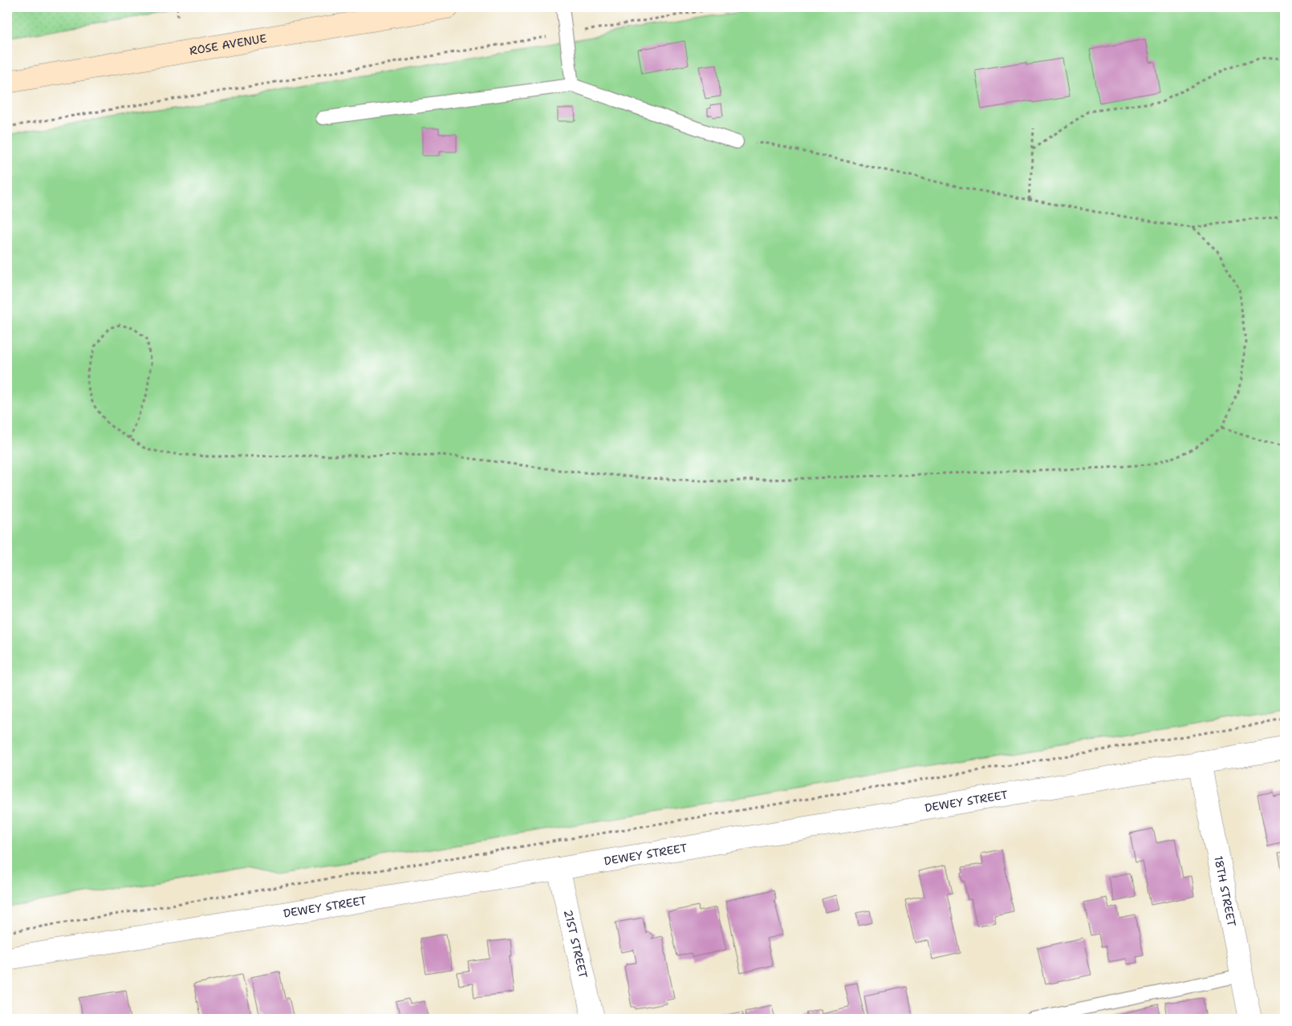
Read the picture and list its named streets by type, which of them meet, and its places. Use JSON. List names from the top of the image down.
{
  "streets": {
    "street": [
      "ROSE AVENUE",
      "DEWEY STREET",
      "18TH STREET",
      "21ST STREET"
    ]
  },
  "crossings": [
    ["DEWEY STREET", "18TH STREET"],
    ["DEWEY STREET", "21ST STREET"]
  ]
}
